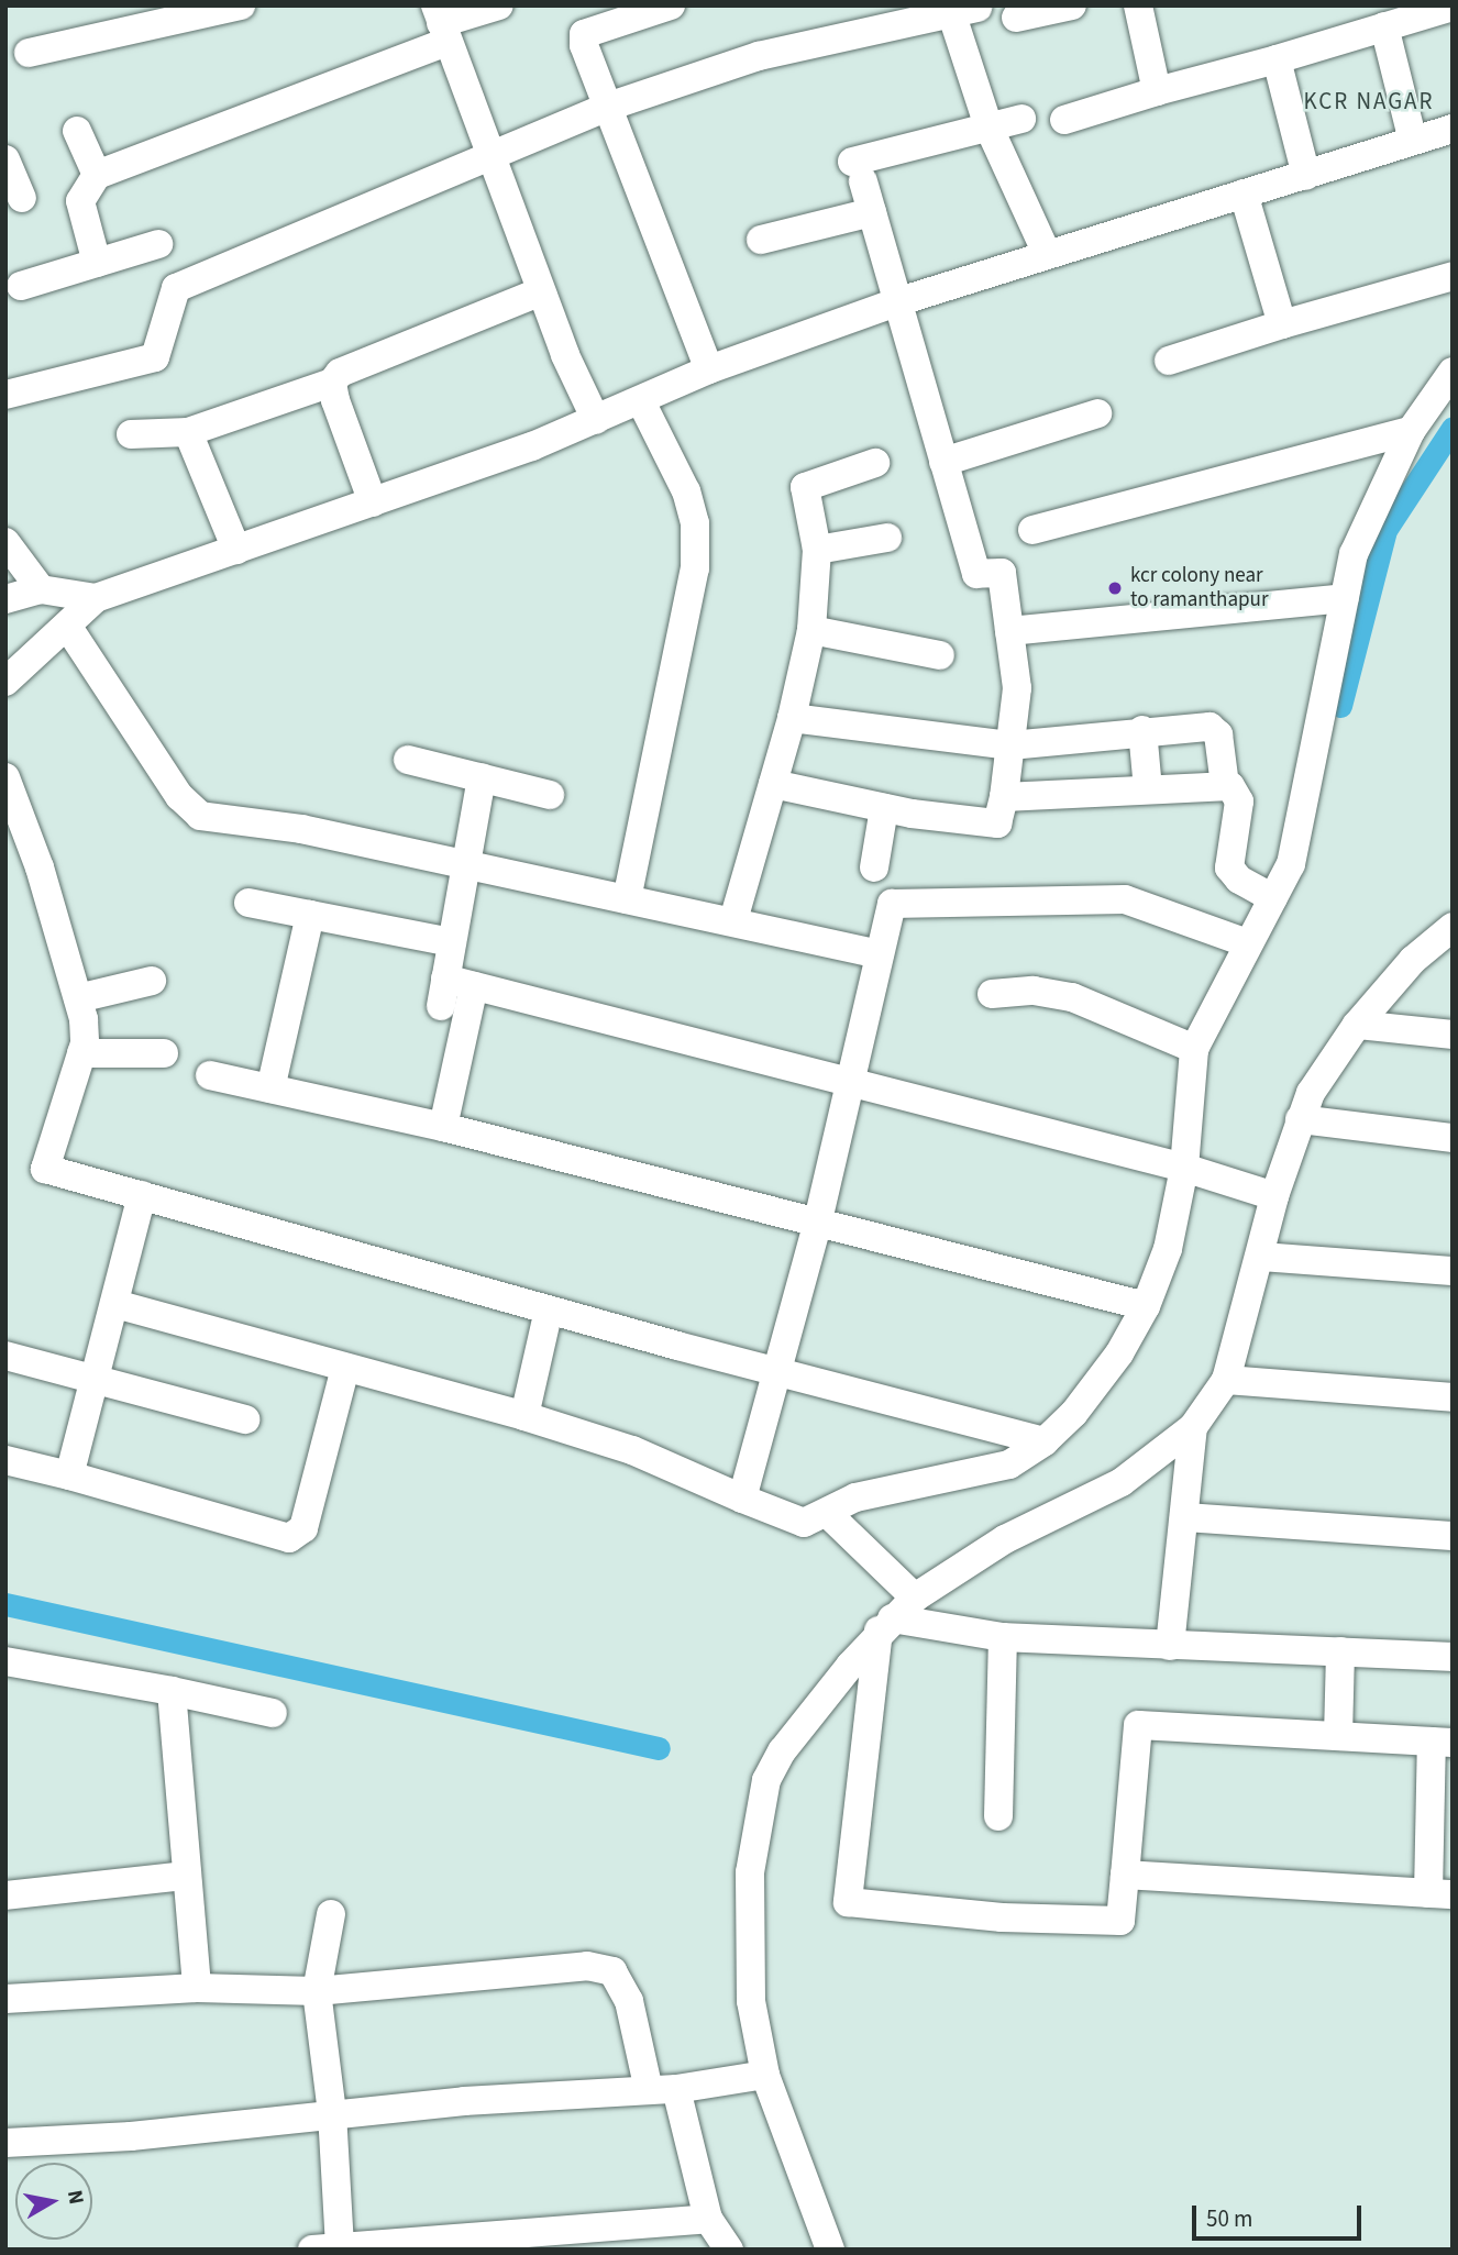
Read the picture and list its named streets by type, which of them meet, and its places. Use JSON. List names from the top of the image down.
{
  "districts": ["KCR NAGAR"],
  "places": ["kcr colony near to ramanthapur"],
  "scale_bar": "50 m",
  "north": "right"
}
